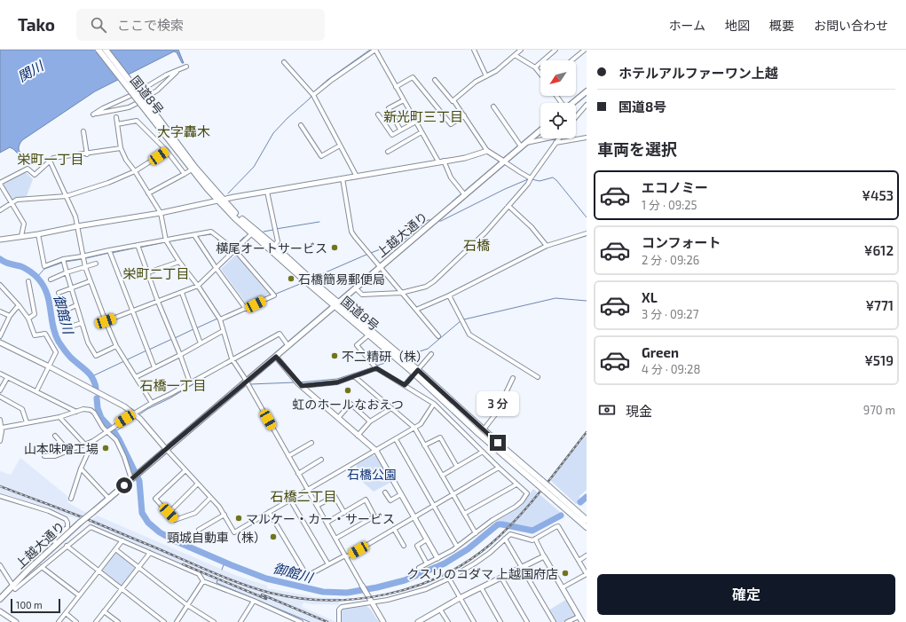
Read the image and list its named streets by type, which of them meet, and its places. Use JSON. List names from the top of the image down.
{
  "streets": {
    "highway": ["国道8号"],
    "main road": ["上越大通り"]
  },
  "crossings": [
    ["国道8号", "上越大通り"]
  ],
  "districts": [
    "新光町三丁目",
    "大字轟木",
    "栄町一丁目",
    "石橋",
    "栄町二丁目",
    "石橋一丁目",
    "石橋二丁目"
  ],
  "water": ["関川", "御館川"],
  "parks": ["石橋公園"],
  "places": [
    "横尾オートサービス",
    "石橋簡易郵便局",
    "不二精研（株）",
    "虹のホールなおえつ",
    "山本味噌工場",
    "マルケー・カー・サービス",
    "頸城自動車（株）",
    "クスリのコダマ 上越国府店"
  ],
  "scale_bar": "100 m",
  "north": "bottom left",
  "page": {
    "header": "Tako",
    "search": "ここで検索",
    "nav": [
      "ホーム",
      "地図",
      "概要",
      "お問い合わせ"
    ],
    "banner": ["ホテルアルファーワン上越", "国道8号"],
    "heading": "車両を選択",
    "list": [
      {
        "name": "エコノミー",
        "note": "1 分 · 09:25",
        "value": "¥453"
      },
      {
        "name": "コンフォート",
        "note": "2 分 · 09:26",
        "value": "¥612"
      },
      {
        "name": "XL",
        "note": "3 分 · 09:27",
        "value": "¥771"
      },
      {
        "name": "Green",
        "note": "4 分 · 09:28",
        "value": "¥519"
      }
    ],
    "pay": ["現金", "970 m"],
    "bubble": "3 分",
    "buttons": "確定",
    "scale": "100 m"
  }
}
